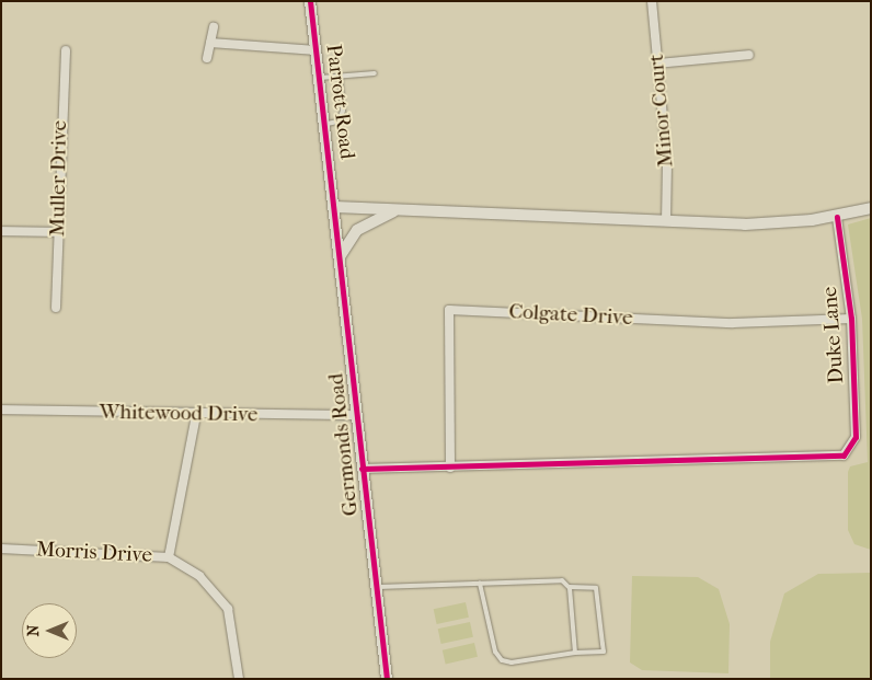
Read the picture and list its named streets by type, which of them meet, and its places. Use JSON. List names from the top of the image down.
{
  "streets": {
    "street": [
      "Parrott Road",
      "Minor Court",
      "Muller Drive",
      "Colgate Drive",
      "Duke Lane",
      "Whitewood Drive",
      "Germonds Road",
      "Morris Drive"
    ]
  },
  "crossings": [
    ["Parrott Road", "Germonds Road"],
    ["Colgate Drive", "Duke Lane"],
    ["Whitewood Drive", "Germonds Road"]
  ],
  "north": "left"
}
